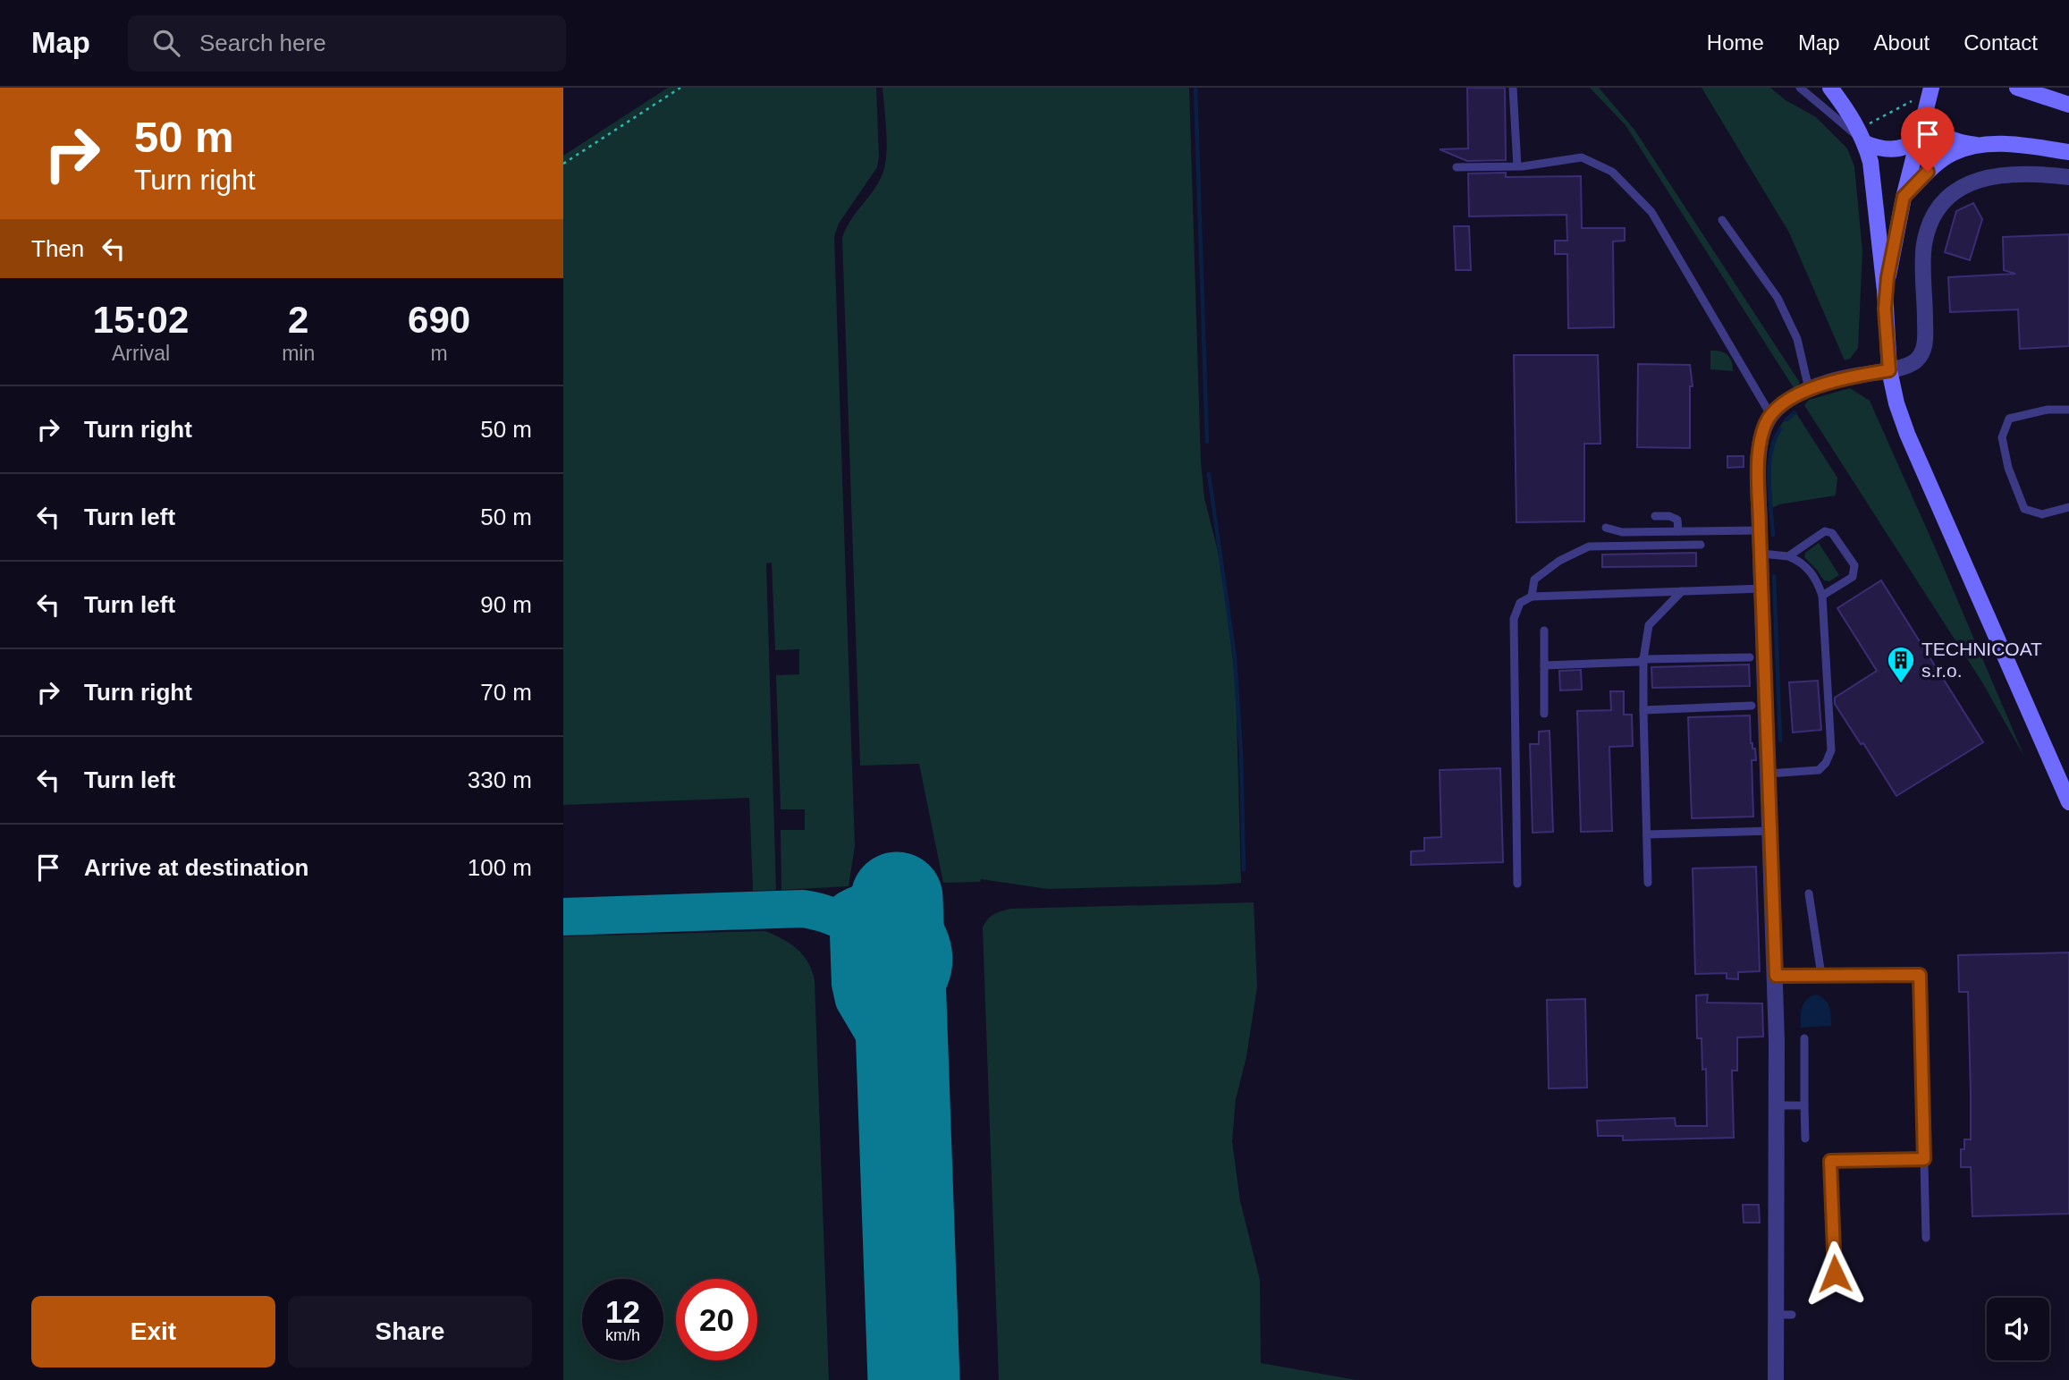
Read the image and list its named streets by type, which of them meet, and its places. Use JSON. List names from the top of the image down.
{
  "places": {
    "building": ["TECHNICOAT s.r.o."]
  },
  "page": {
    "header": "Map",
    "search": "Search here",
    "nav": [
      "Home",
      "Map",
      "About",
      "Contact"
    ],
    "turn": ["50 m", "Turn right"],
    "then": "Then",
    "eta": [
      "15:02",
      "Arrival",
      "2",
      "min",
      "690",
      "m"
    ],
    "list": [
      {
        "name": "Turn right",
        "value": "50 m"
      },
      {
        "name": "Turn left",
        "value": "50 m"
      },
      {
        "name": "Turn left",
        "value": "90 m"
      },
      {
        "name": "Turn right",
        "value": "70 m"
      },
      {
        "name": "Turn left",
        "value": "330 m"
      },
      {
        "name": "Arrive at destination",
        "value": "100 m"
      }
    ],
    "speed": "12 km/h",
    "limit": "20",
    "buttons": ["Exit", "Share"]
  }
}
